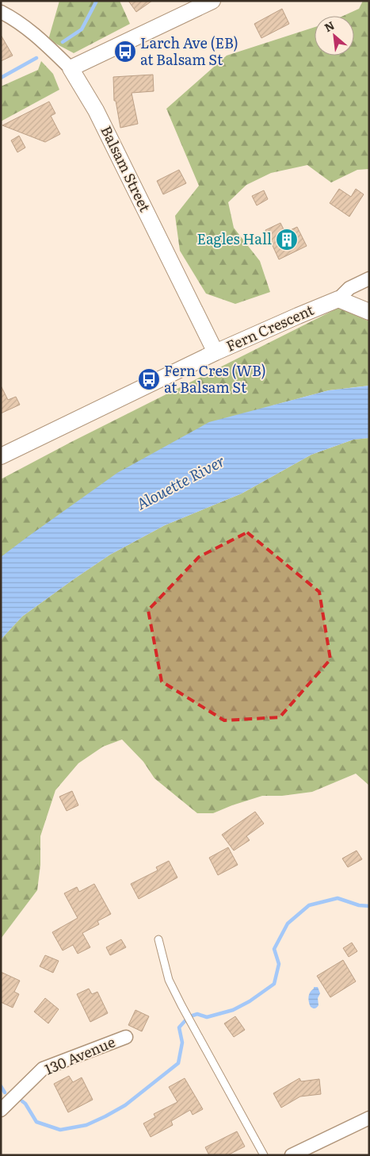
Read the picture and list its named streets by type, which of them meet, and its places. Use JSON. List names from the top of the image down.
{
  "streets": {
    "street": ["Balsam Street", "Fern Crescent", "130 Avenue"]
  },
  "crossings": [
    ["Balsam Street", "Fern Crescent"]
  ],
  "water": ["Alouette River"],
  "places": {
    "bus stop": ["Larch Ave (EB) at Balsam St", "Fern Cres (WB) at Balsam St"],
    "building": ["Eagles Hall"]
  },
  "north": "top left"
}
